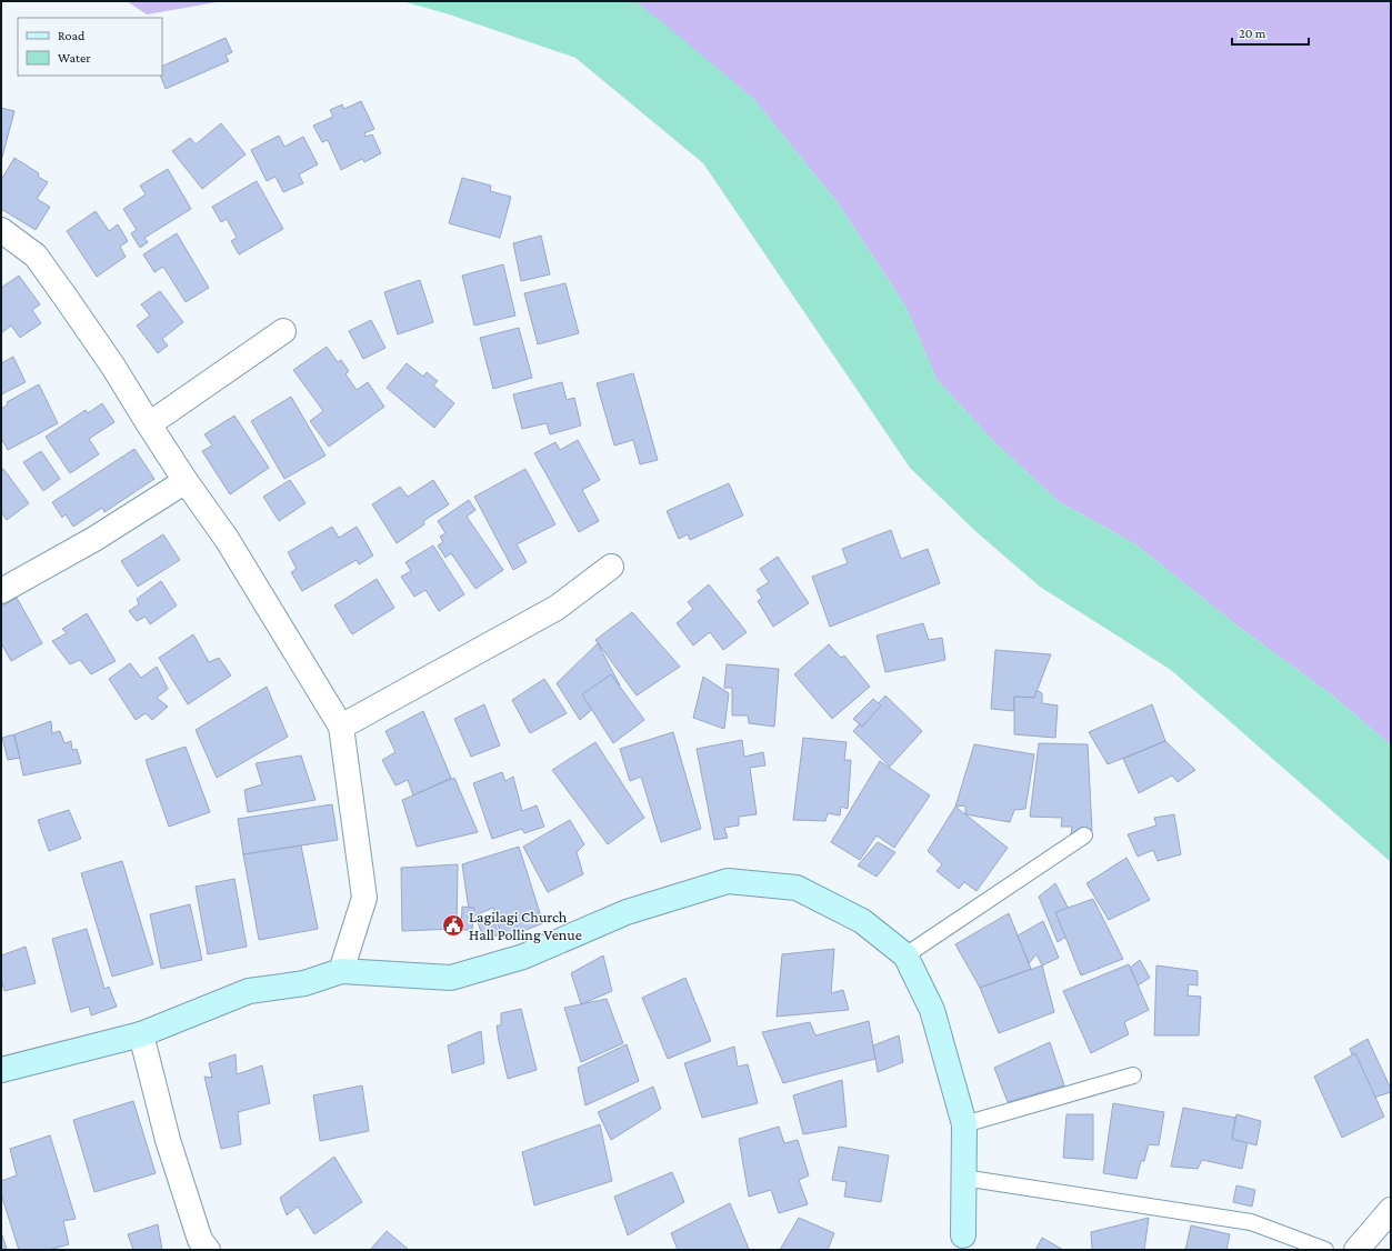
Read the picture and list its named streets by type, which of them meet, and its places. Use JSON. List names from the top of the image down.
{
  "places": {
    "public building": ["Lagilagi Church Hall Polling Venue"]
  },
  "legend": ["Road", "Water"],
  "scale_bar": "20 m"
}
